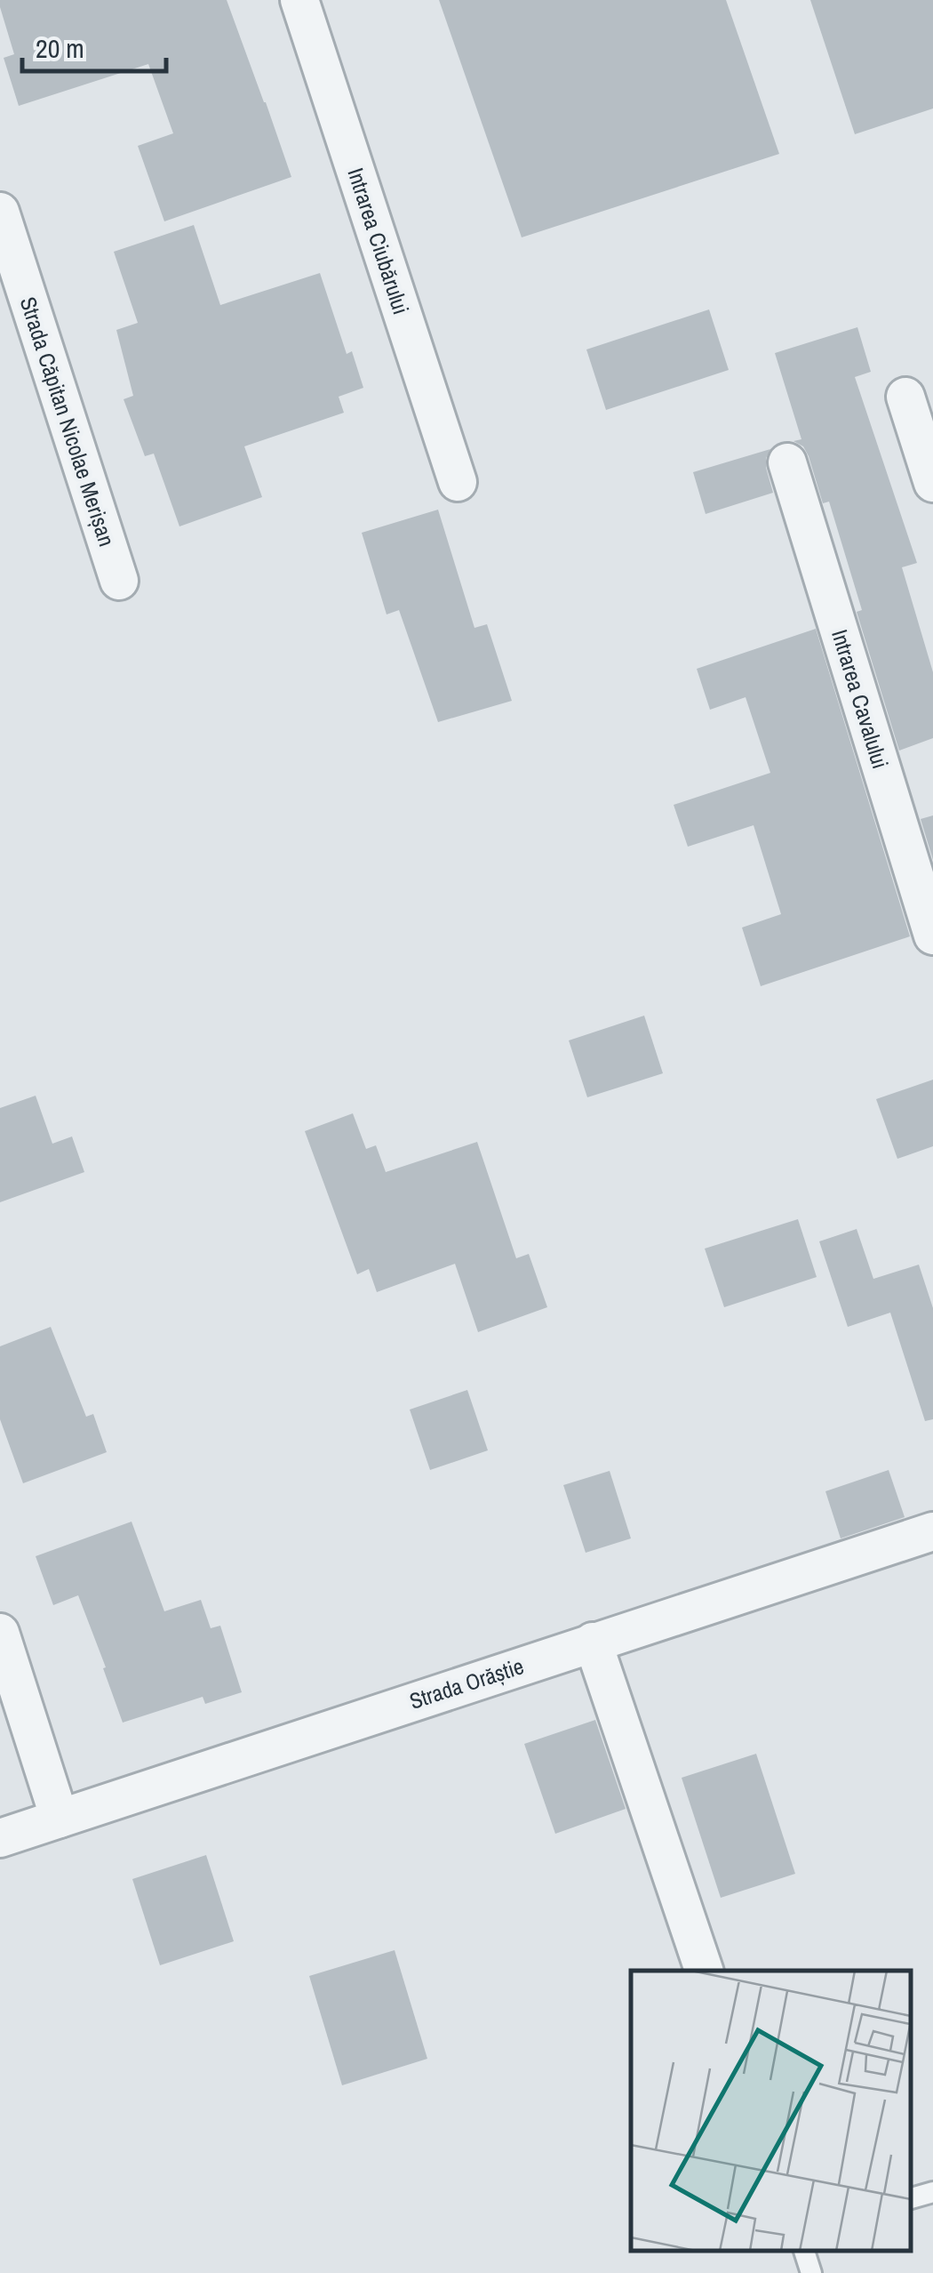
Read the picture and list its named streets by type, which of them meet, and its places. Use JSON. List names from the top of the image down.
{
  "streets": {
    "street": [
      "Intrarea Ciubărului",
      "Strada Căpitan Nicolae Merișan",
      "Intrarea Cavalului",
      "Strada Orăștie"
    ]
  },
  "scale_bar": "20 m"
}
